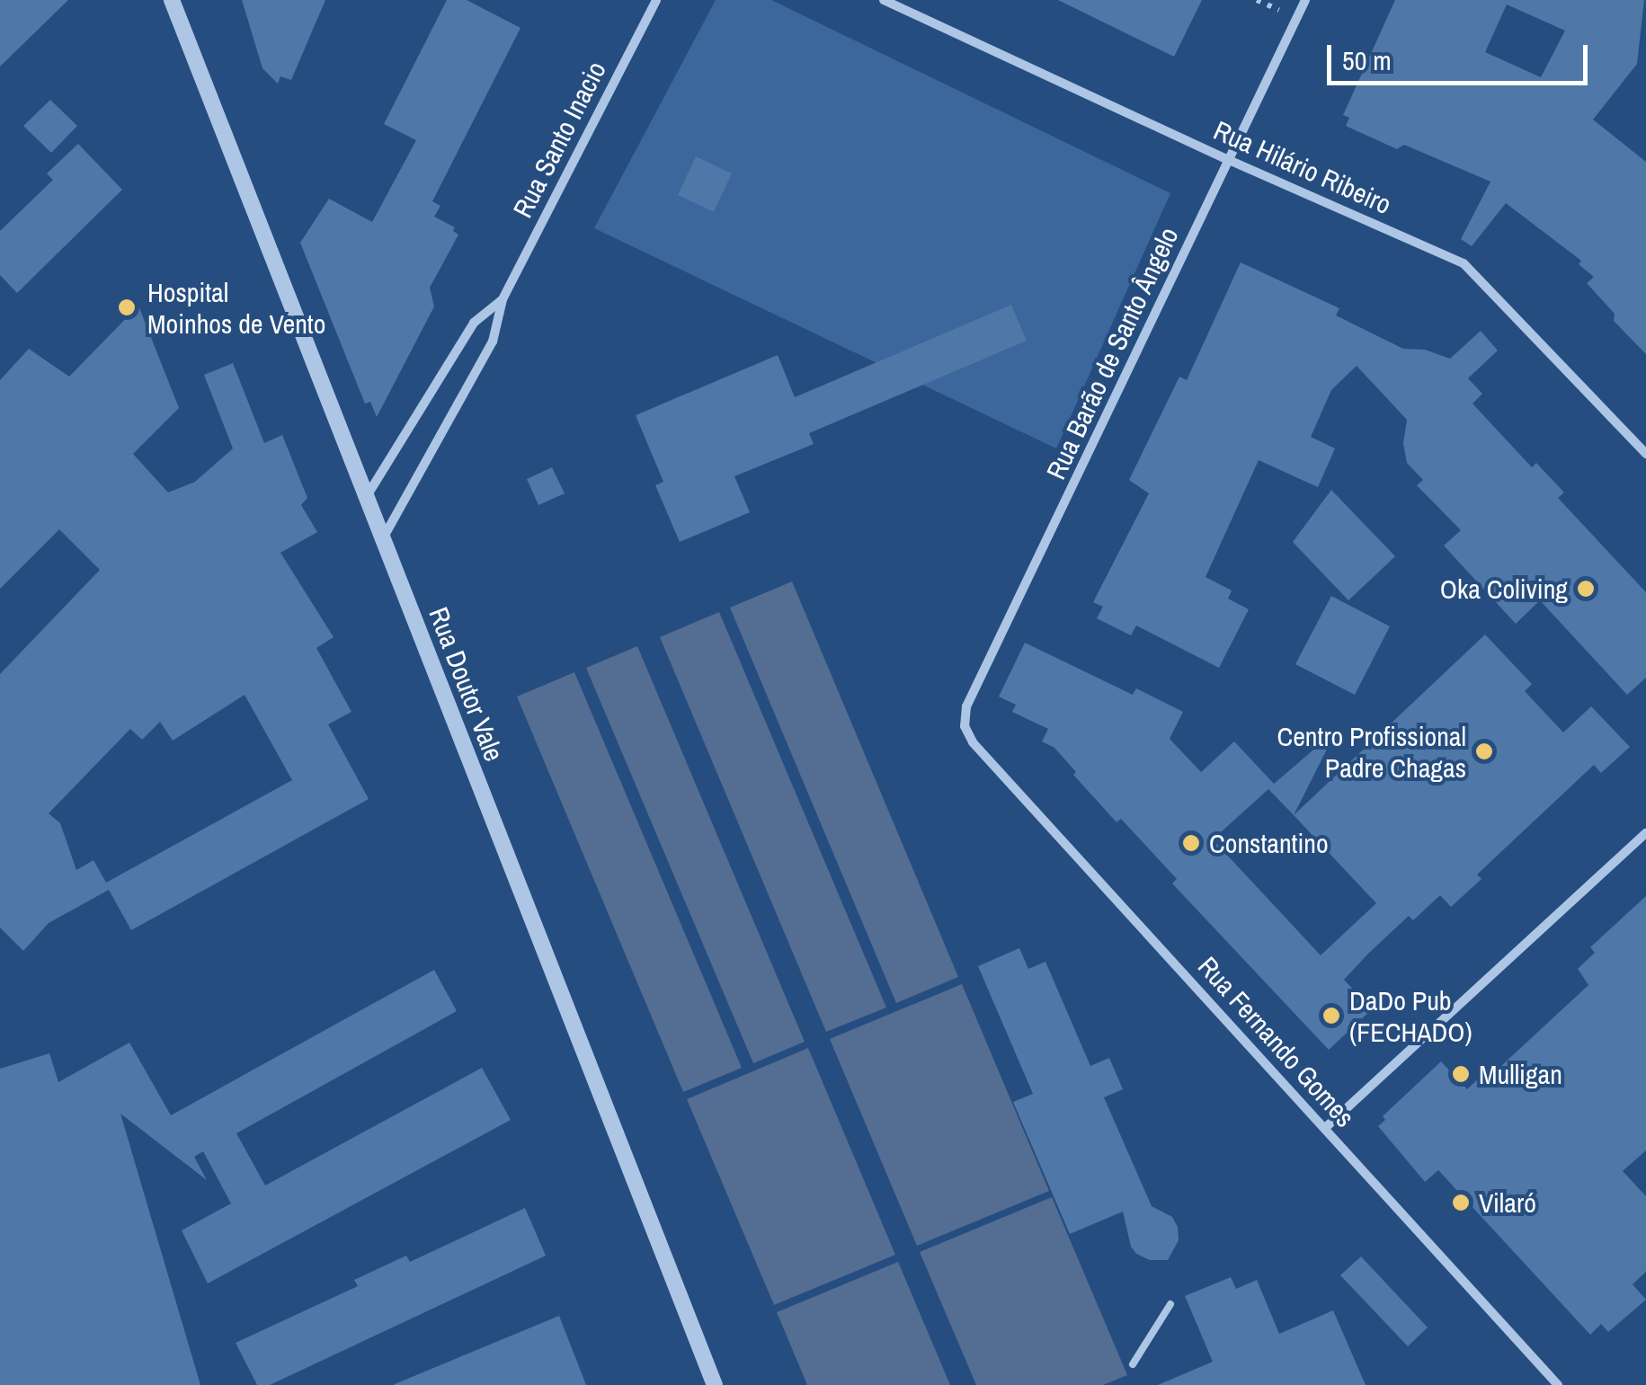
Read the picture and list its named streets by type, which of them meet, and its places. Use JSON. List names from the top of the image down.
{
  "streets": {
    "street": [
      "Rua Santo Inacio",
      "Rua Hilário Ribeiro",
      "Rua Barão de Santo Ângelo",
      "Rua Doutor Vale",
      "Rua Fernando Gomes"
    ]
  },
  "crossings": [
    ["Rua Santo Inacio", "Rua Doutor Vale"],
    ["Rua Hilário Ribeiro", "Rua Barão de Santo Ângelo"],
    ["Rua Barão de Santo Ângelo", "Rua Fernando Gomes"]
  ],
  "places": [
    "Hospital Moinhos de Vento",
    "Oka Coliving",
    "Centro Profissional Padre Chagas",
    "Constantino",
    "DaDo Pub (FECHADO)",
    "Mulligan",
    "Vilaró"
  ],
  "scale_bar": "50 m"
}
